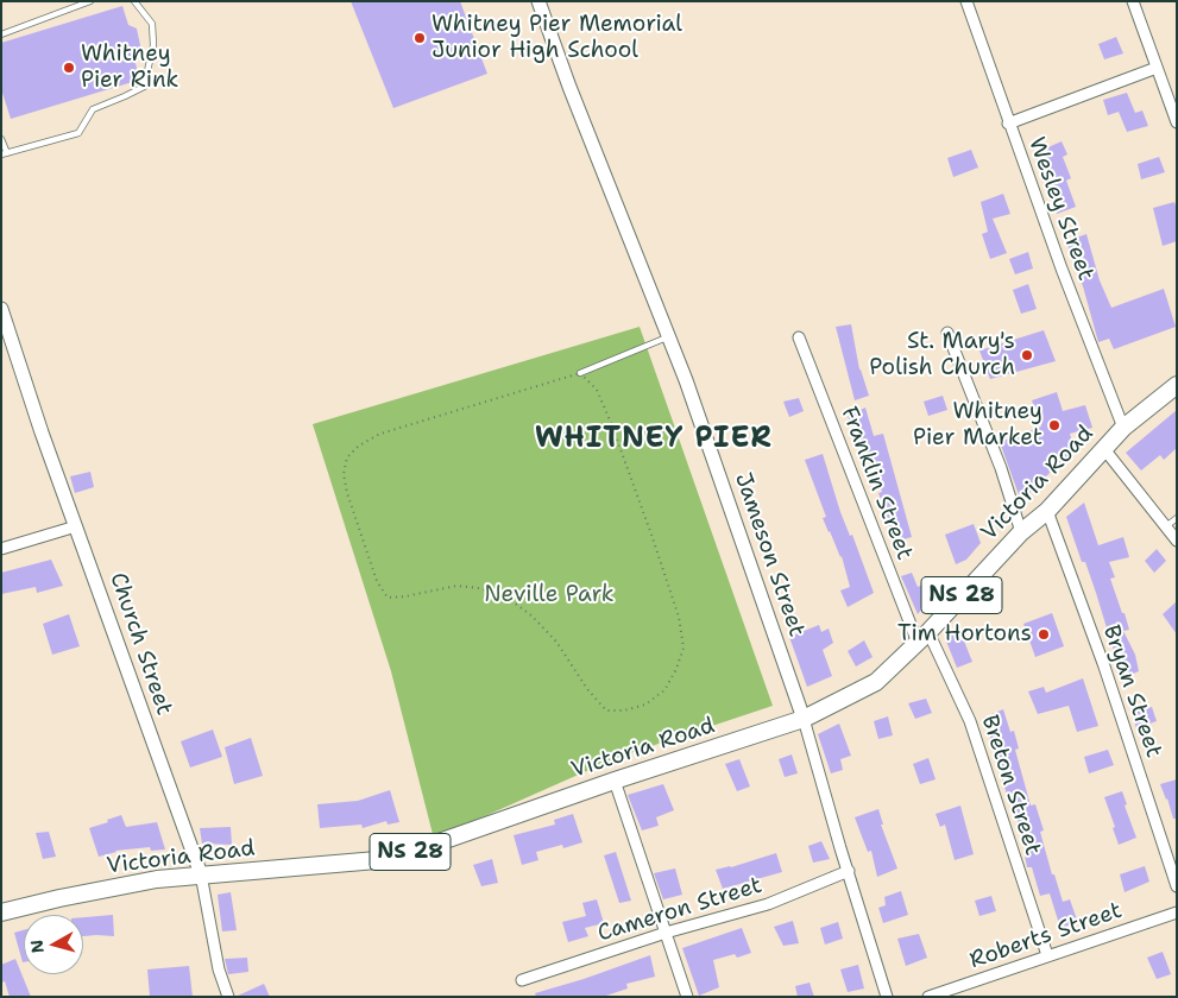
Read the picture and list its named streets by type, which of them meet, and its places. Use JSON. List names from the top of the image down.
{
  "streets": {
    "main road": ["Victoria Road", "NS 28"],
    "street": [
      "Wesley Street",
      "Franklin Street",
      "Jameson Street",
      "Church Street",
      "Bryan Street",
      "Breton Street",
      "Cameron Street",
      "Roberts Street"
    ]
  },
  "crossings": [
    ["Wesley Street", "Victoria Road"],
    ["Franklin Street", "Victoria Road"],
    ["Franklin Street", "Breton Street"],
    ["Victoria Road", "Jameson Street"],
    ["Victoria Road", "Church Street"],
    ["Victoria Road", "Bryan Street"],
    ["Victoria Road", "Breton Street"],
    ["Jameson Street", "Cameron Street"],
    ["Breton Street", "Roberts Street"]
  ],
  "districts": ["WHITNEY PIER"],
  "parks": ["Neville Park"],
  "places": [
    "Whitney Pier Memorial Junior High School",
    "Whitney Pier Rink",
    "St. Mary's Polish Church",
    "Whitney Pier Market",
    "Tim Hortons"
  ],
  "north": "left"
}
